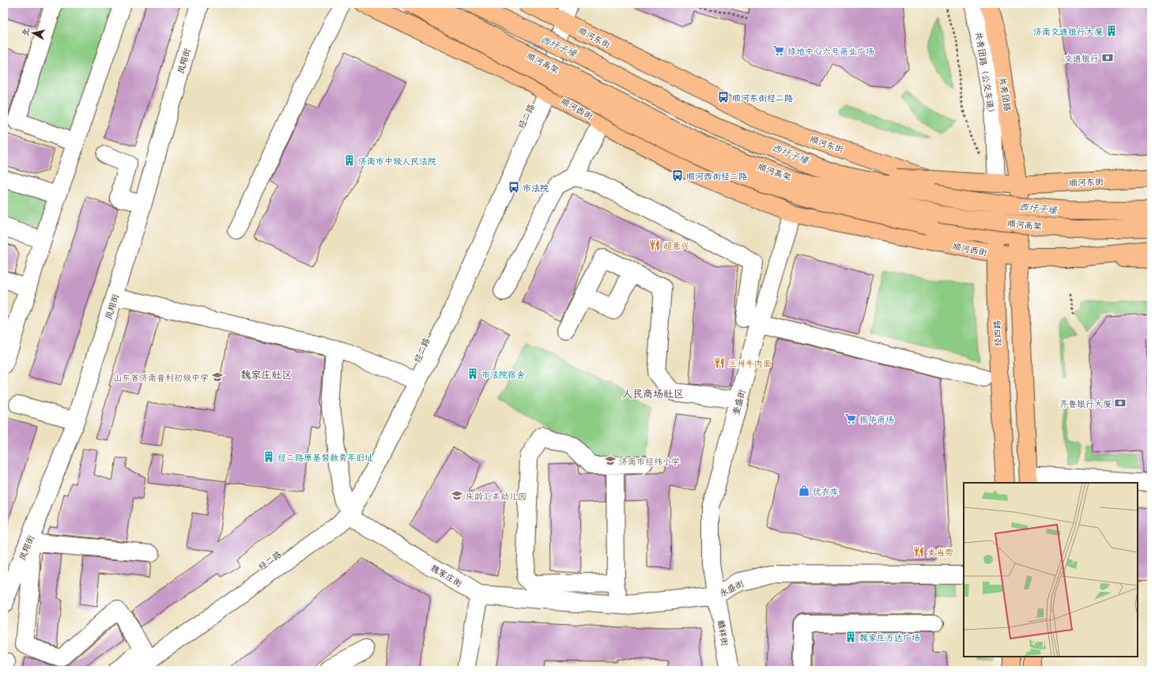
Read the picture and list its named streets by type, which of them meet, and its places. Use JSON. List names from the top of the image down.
{
  "streets": {
    "main road": [
      "顺河东街",
      "顺河高架",
      "共青团路",
      "顺河西街",
      "经四路"
    ],
    "street": [
      "凤翔街",
      "共青团路（公交车道）",
      "经二路",
      "奎盛街",
      "魏家庄街",
      "永盛街",
      "麟祥街"
    ]
  },
  "crossings": [
    ["顺河东街", "共青团路（公交车道）"],
    ["顺河东街", "共青团路"],
    ["顺河东街", "经四路"],
    ["共青团路（公交车道）", "经四路"],
    ["顺河西街", "经二路"],
    ["顺河西街", "经四路"],
    ["顺河西街", "奎盛街"],
    ["经二路", "魏家庄街"],
    ["奎盛街", "永盛街"],
    ["奎盛街", "麟祥街"],
    ["魏家庄街", "永盛街"],
    ["永盛街", "麟祥街"]
  ],
  "districts": ["魏家庄社区", "人民商场社区"],
  "water": ["西圩子壕"],
  "places": {
    "building": [
      "济南交通银行大厦",
      "济南市中级人民法院",
      "市法院宿舍",
      "经二路原基督教青年旧址",
      "魏家庄万达广场"
    ],
    "supermarket": ["绿地中心六号商业广场", "振华商场"],
    "bank": ["交通银行", "齐鲁银行大厦"],
    "bus stop": ["顺河东街经二路", "顺河西街经二路", "市法院"],
    "restaurant": ["超意兴", "兰州牛肉面", "麦当劳"],
    "school or university": ["山东省济南普利初级中学", "济南市经纬小学", "庆龄汇美幼儿园"],
    "shop": ["优衣库"]
  },
  "north": "left"
}
